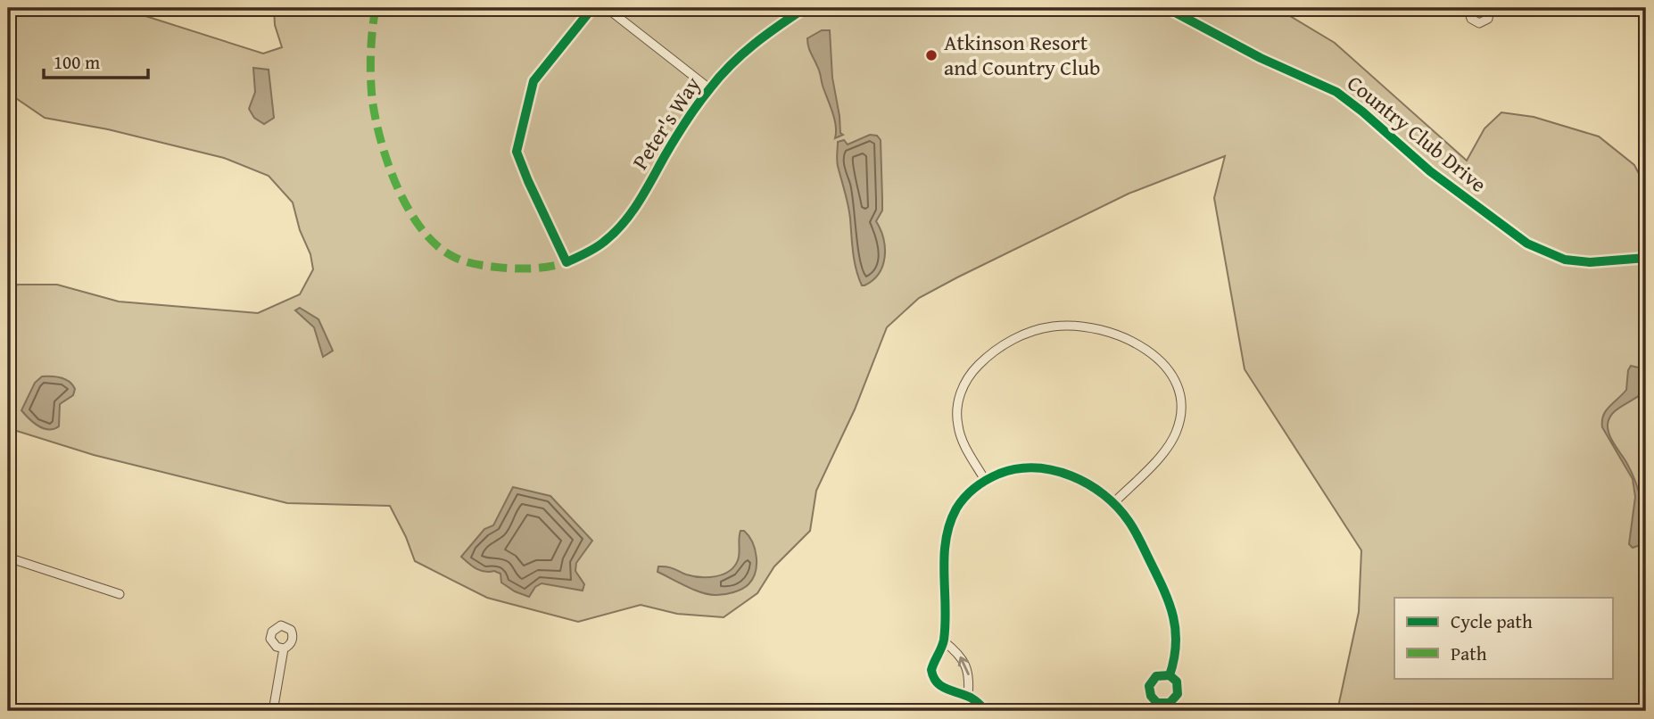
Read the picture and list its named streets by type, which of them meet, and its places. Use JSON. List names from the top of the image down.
{
  "streets": {
    "street": ["Peter's Way", "Country Club Drive"]
  },
  "places": ["Atkinson Resort and Country Club"],
  "legend": ["Cycle path", "Path"],
  "scale_bar": "100 m"
}
